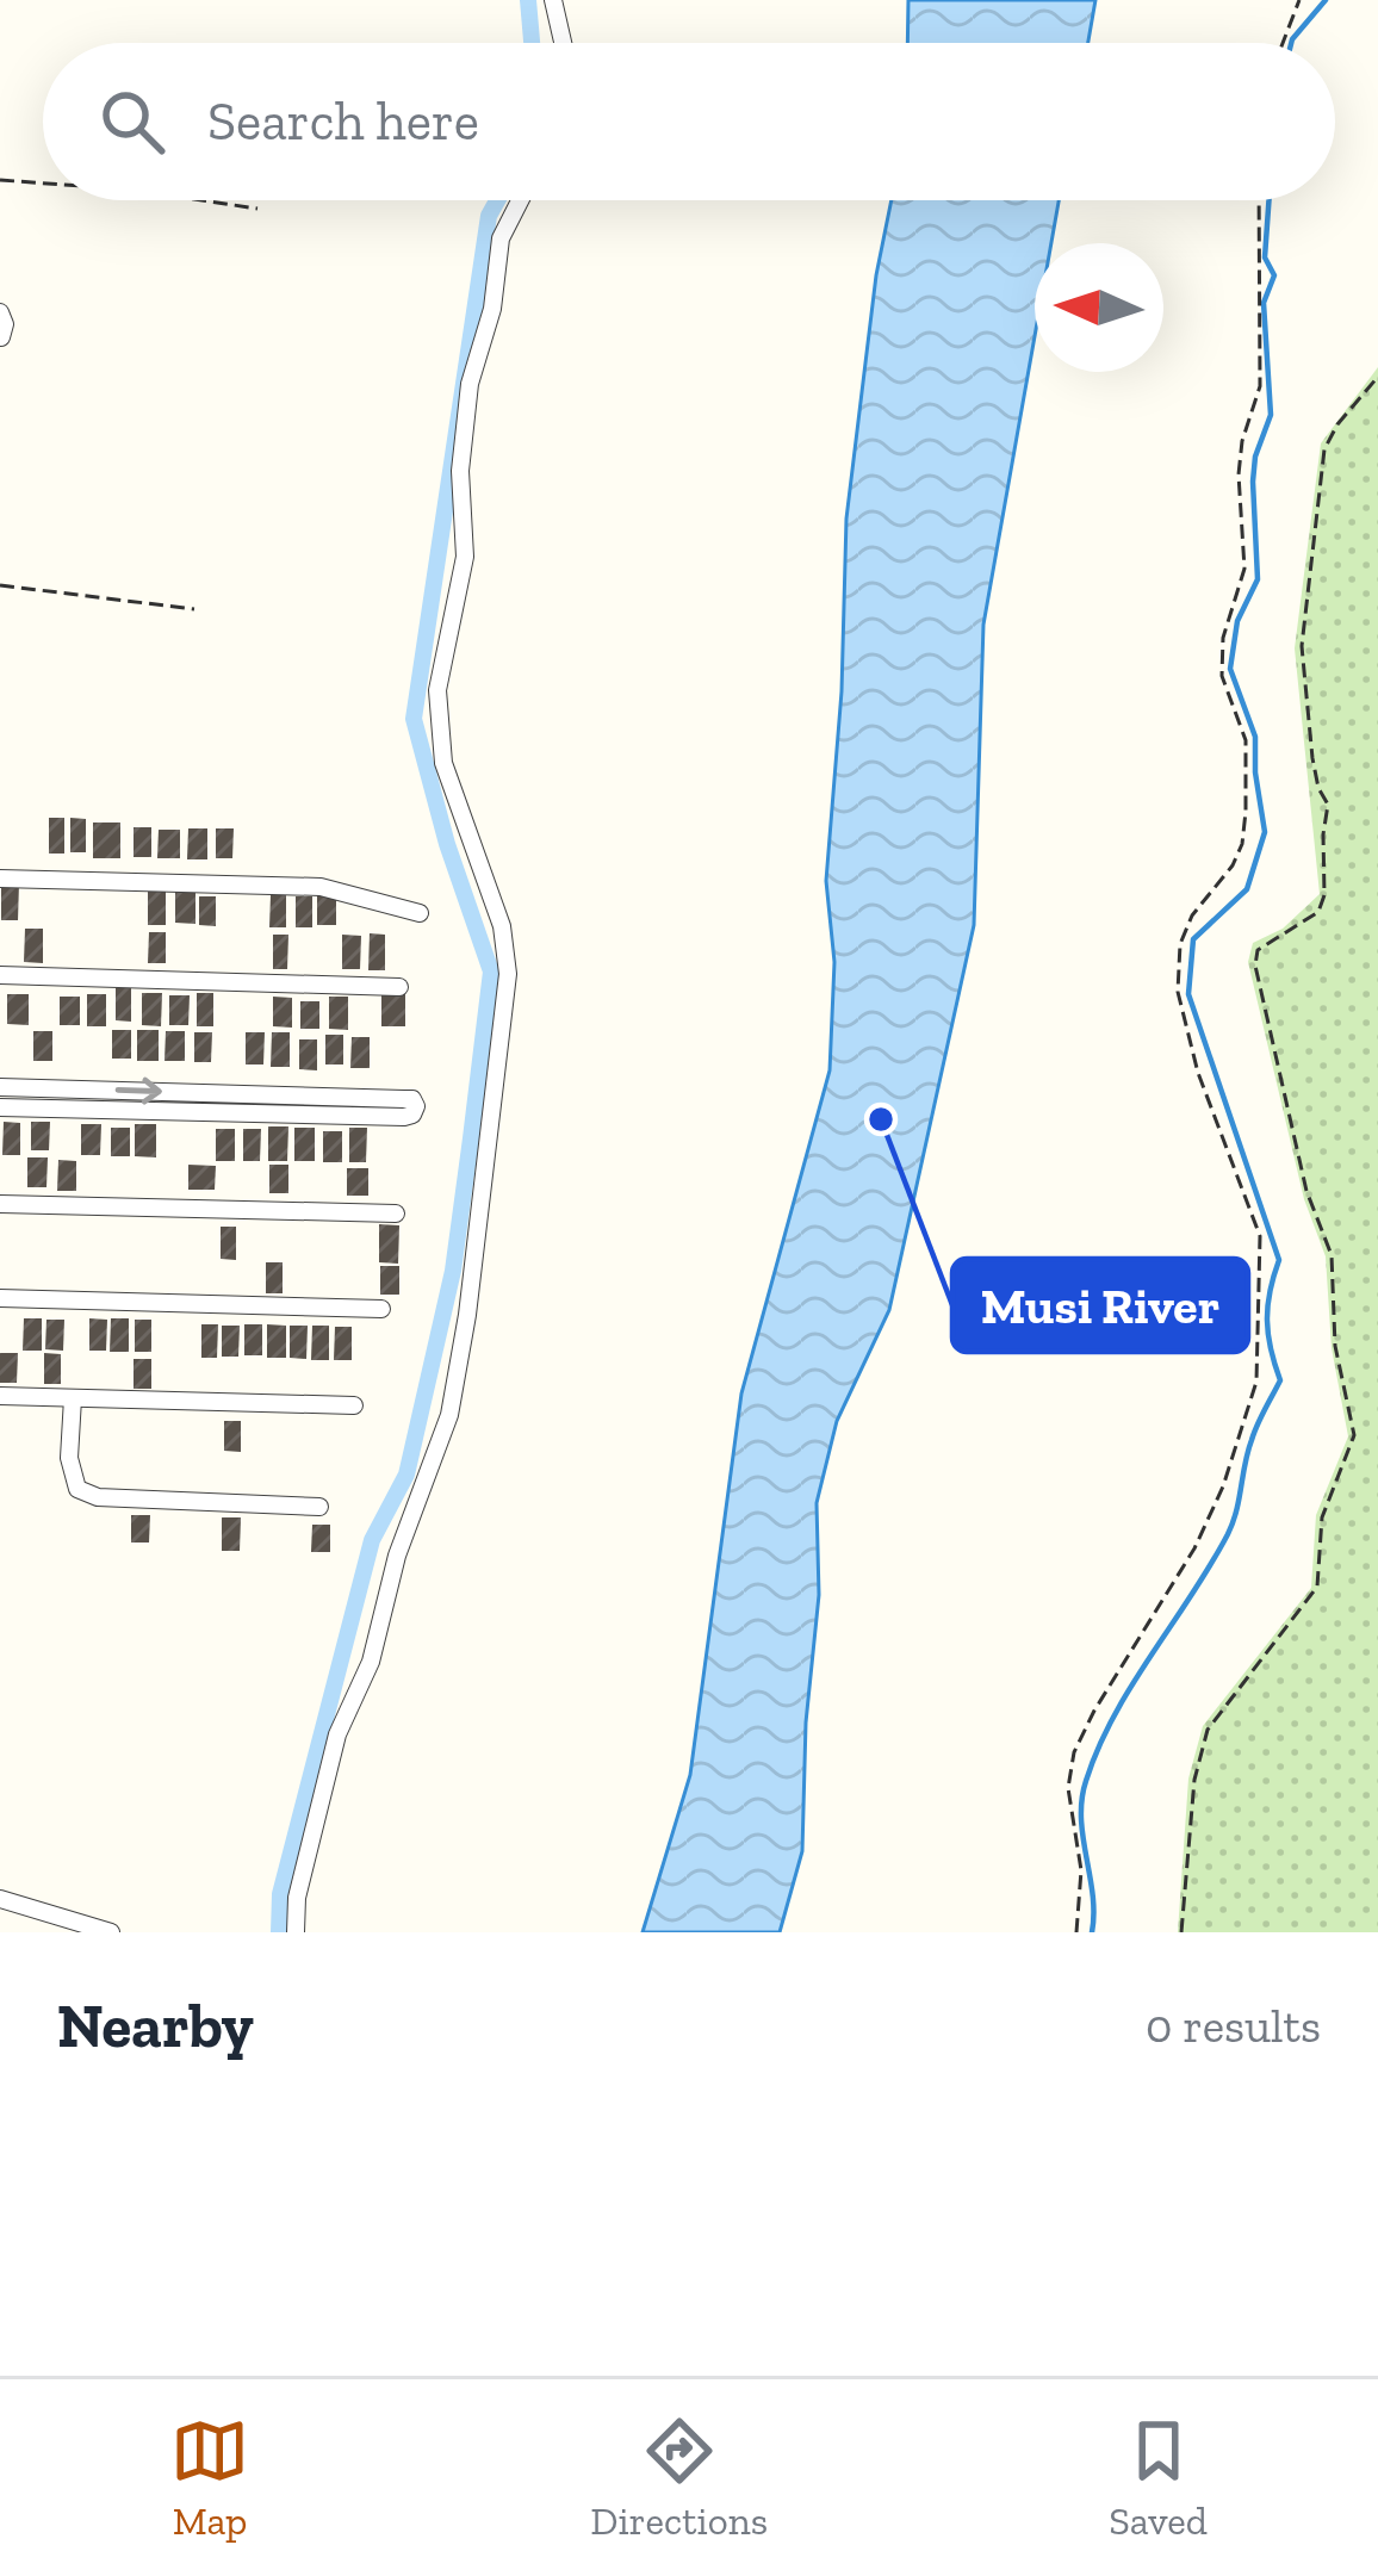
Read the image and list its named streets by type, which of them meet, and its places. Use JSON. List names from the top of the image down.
{
  "places": ["Musi River"],
  "north": "left",
  "page": {
    "search": "Search here",
    "heading": ["Nearby", "0 results"],
    "nav": ["Map", "Directions", "Saved"]
  }
}
